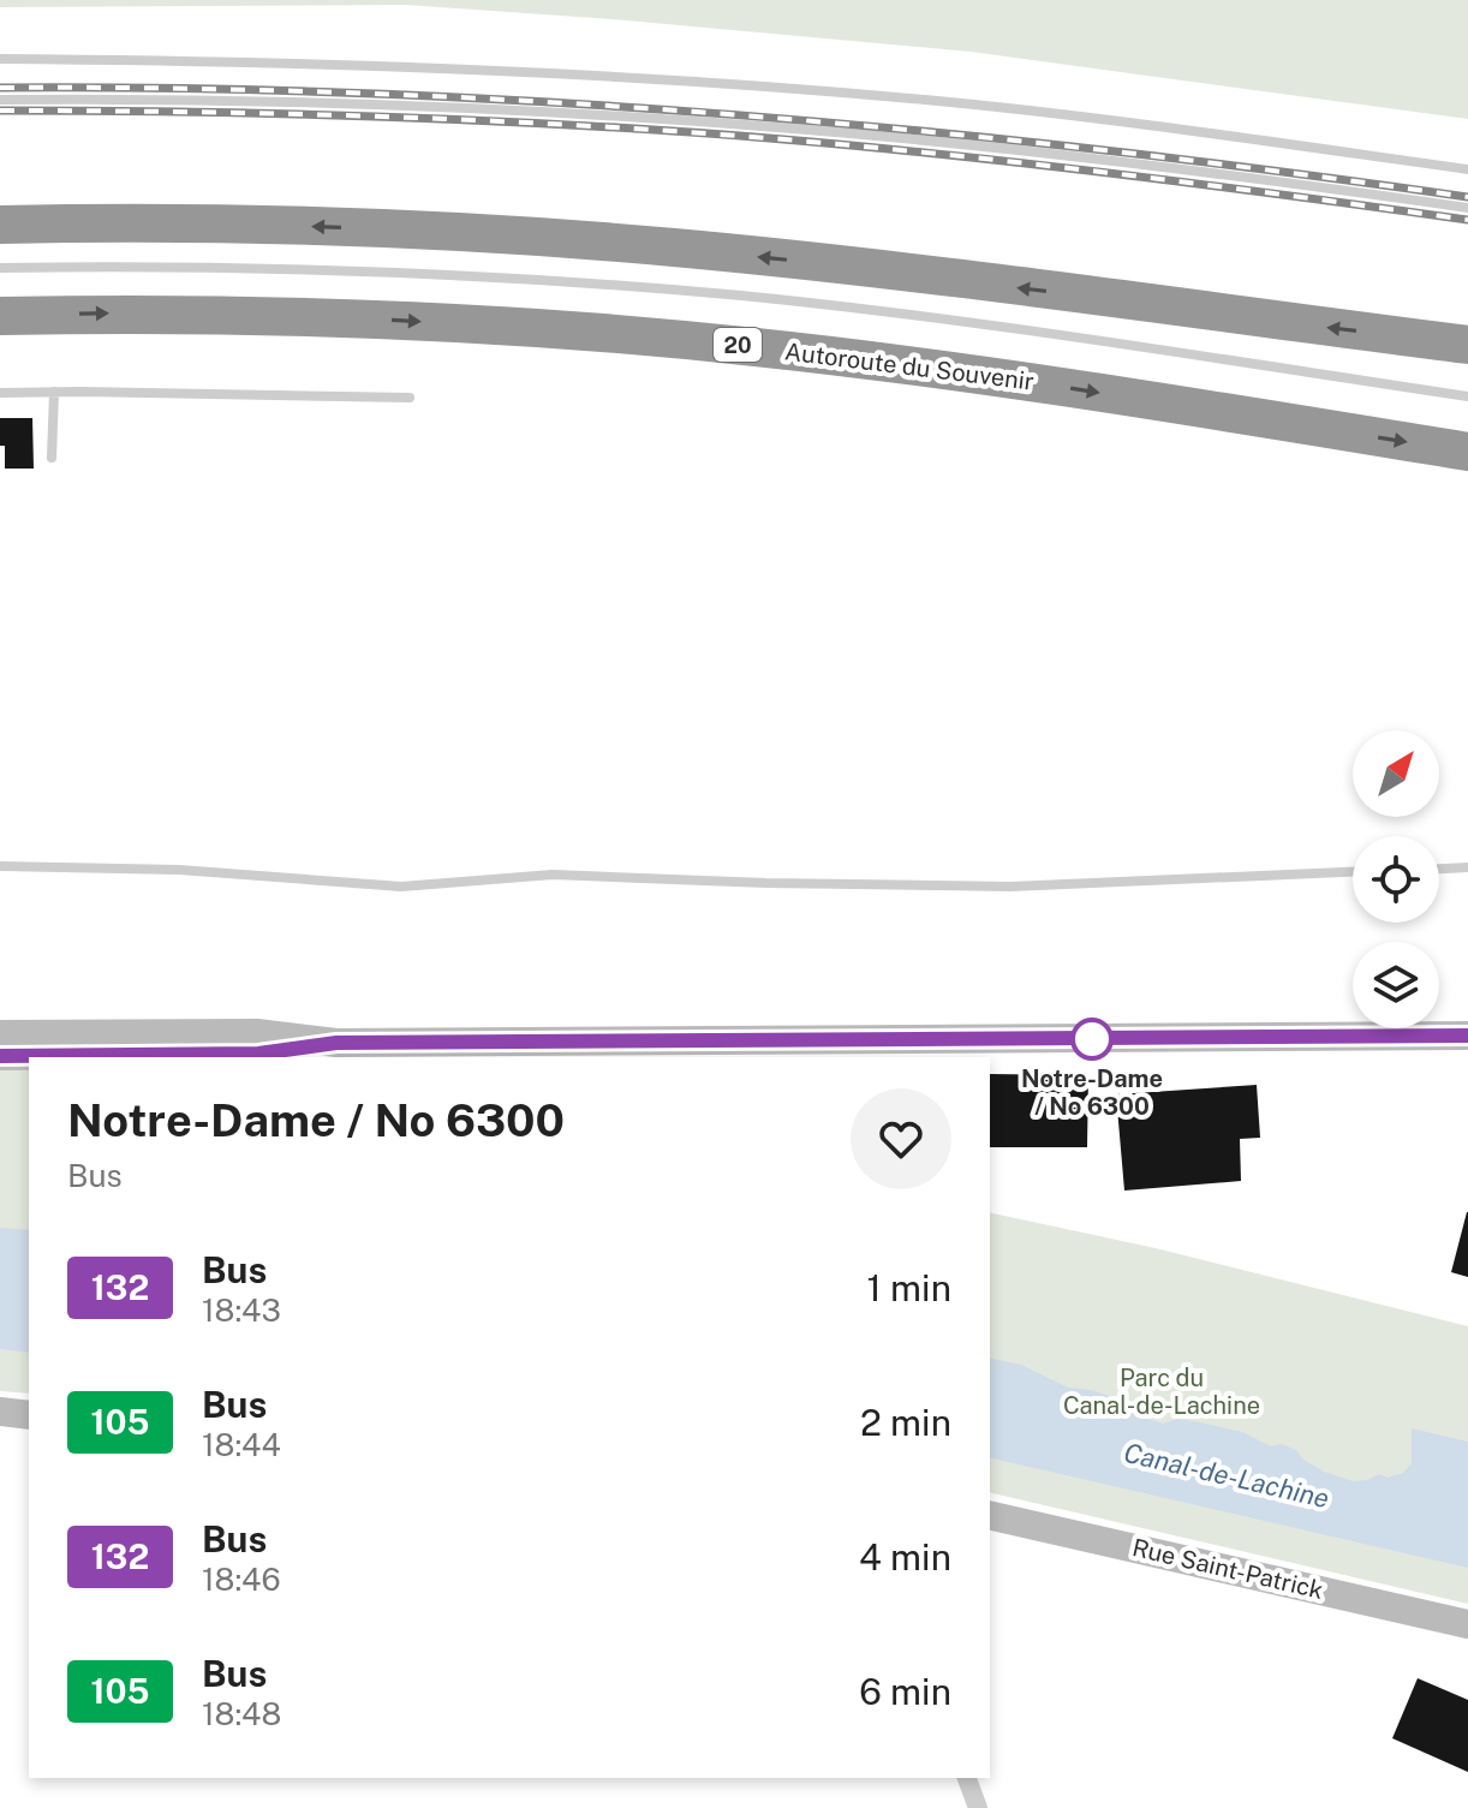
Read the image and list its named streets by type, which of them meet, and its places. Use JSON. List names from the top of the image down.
{
  "streets": {
    "highway": ["20", "Autoroute du Souvenir"],
    "main road": ["Rue Saint-Patrick"]
  },
  "water": ["Canal-de-Lachine"],
  "parks": ["Parc du Canal-de-Lachine"],
  "places": ["Notre-Dame / No 6300"],
  "lines": ["bus line 132"],
  "north": "top right",
  "page": {
    "heading": ["Notre-Dame / No 6300", "Bus"],
    "list": [
      {
        "mark": "132",
        "name": "Bus",
        "note": "18:43",
        "value": "1 min"
      },
      {
        "mark": "105",
        "name": "Bus",
        "note": "18:44",
        "value": "2 min"
      },
      {
        "mark": "132",
        "name": "Bus",
        "note": "18:46",
        "value": "4 min"
      },
      {
        "mark": "105",
        "name": "Bus",
        "note": "18:48",
        "value": "6 min"
      }
    ]
  }
}
